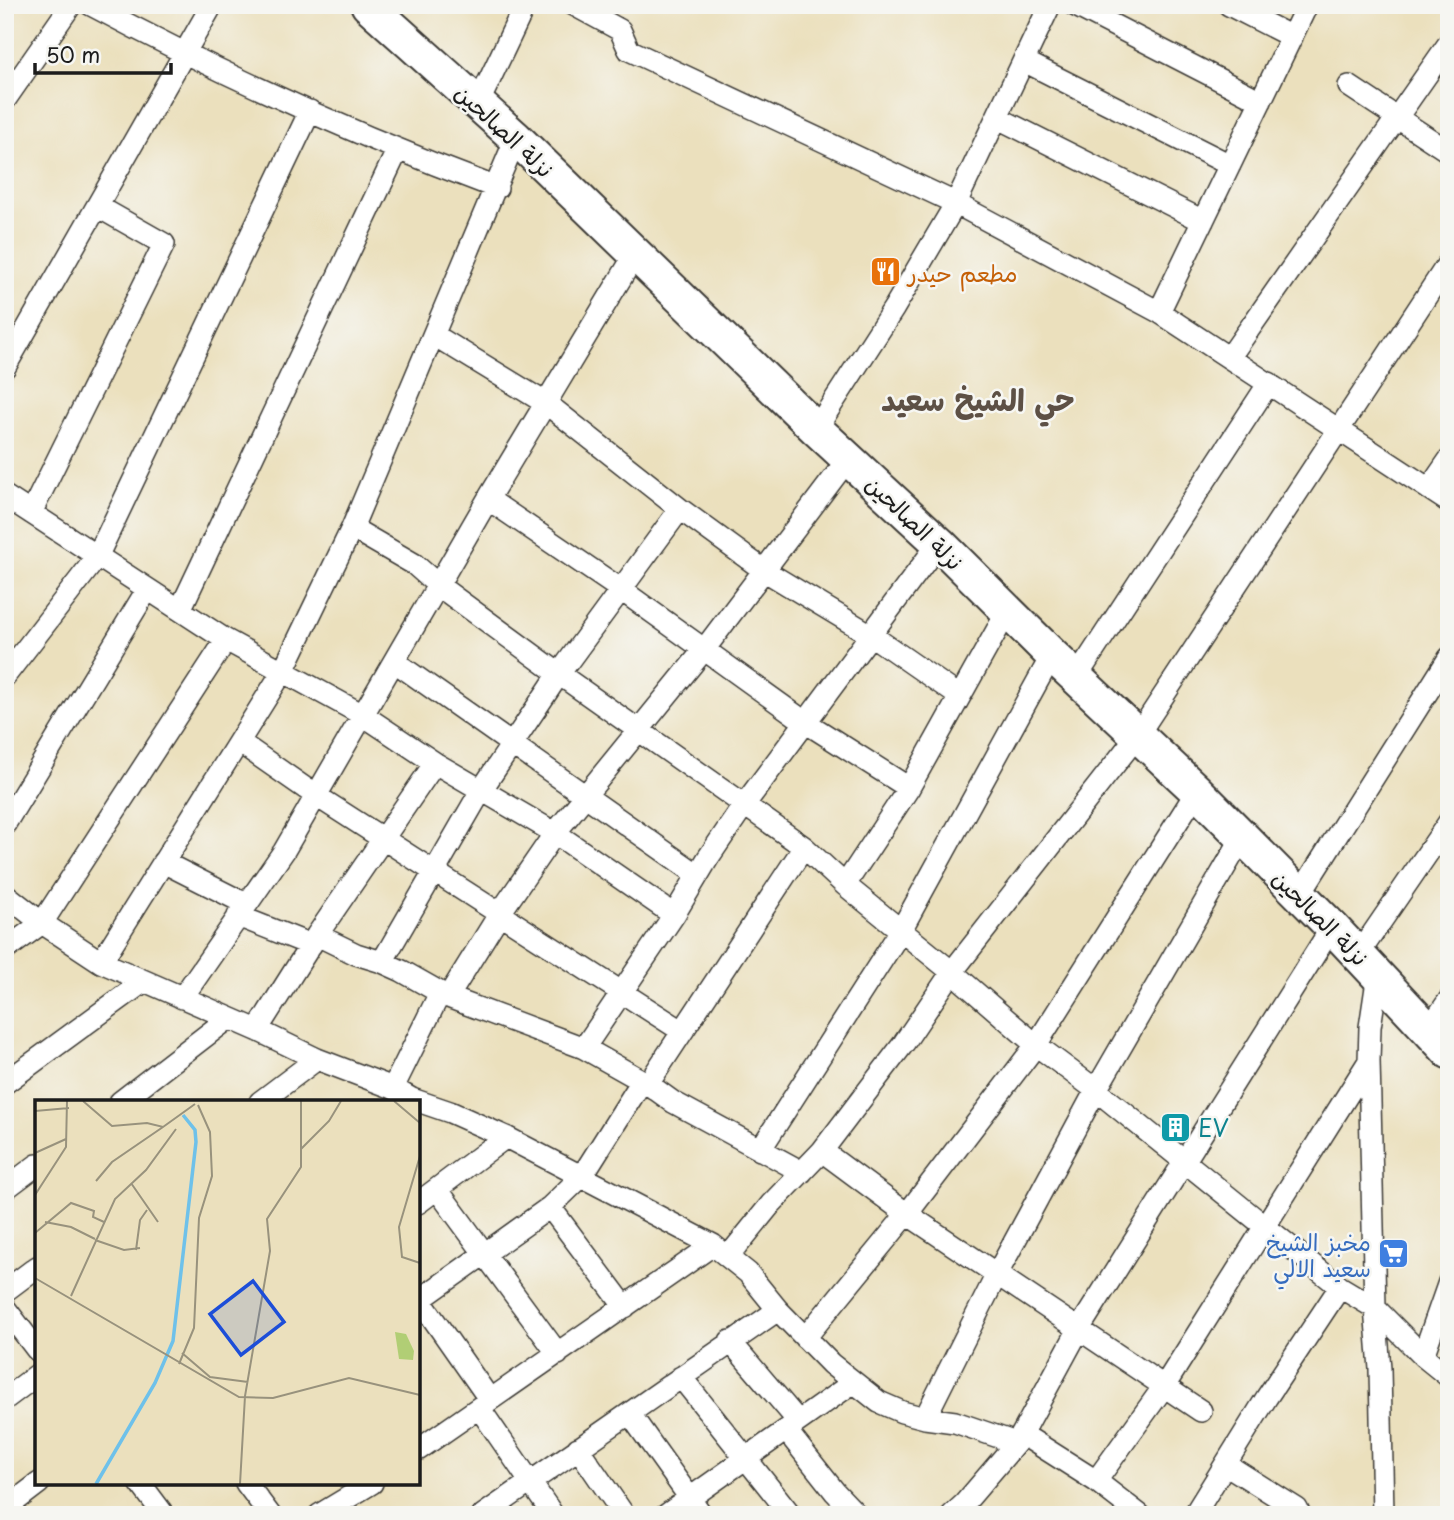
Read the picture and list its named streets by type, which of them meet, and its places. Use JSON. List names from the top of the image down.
{
  "streets": {
    "main road": ["نزلة الصالحين"]
  },
  "districts": ["حي الشيخ سعيد"],
  "places": {
    "restaurant": ["مطعم حيدر"],
    "building": ["EV"],
    "supermarket": ["مخبز الشيخ سعيد الالي"]
  },
  "scale_bar": "50 m"
}
